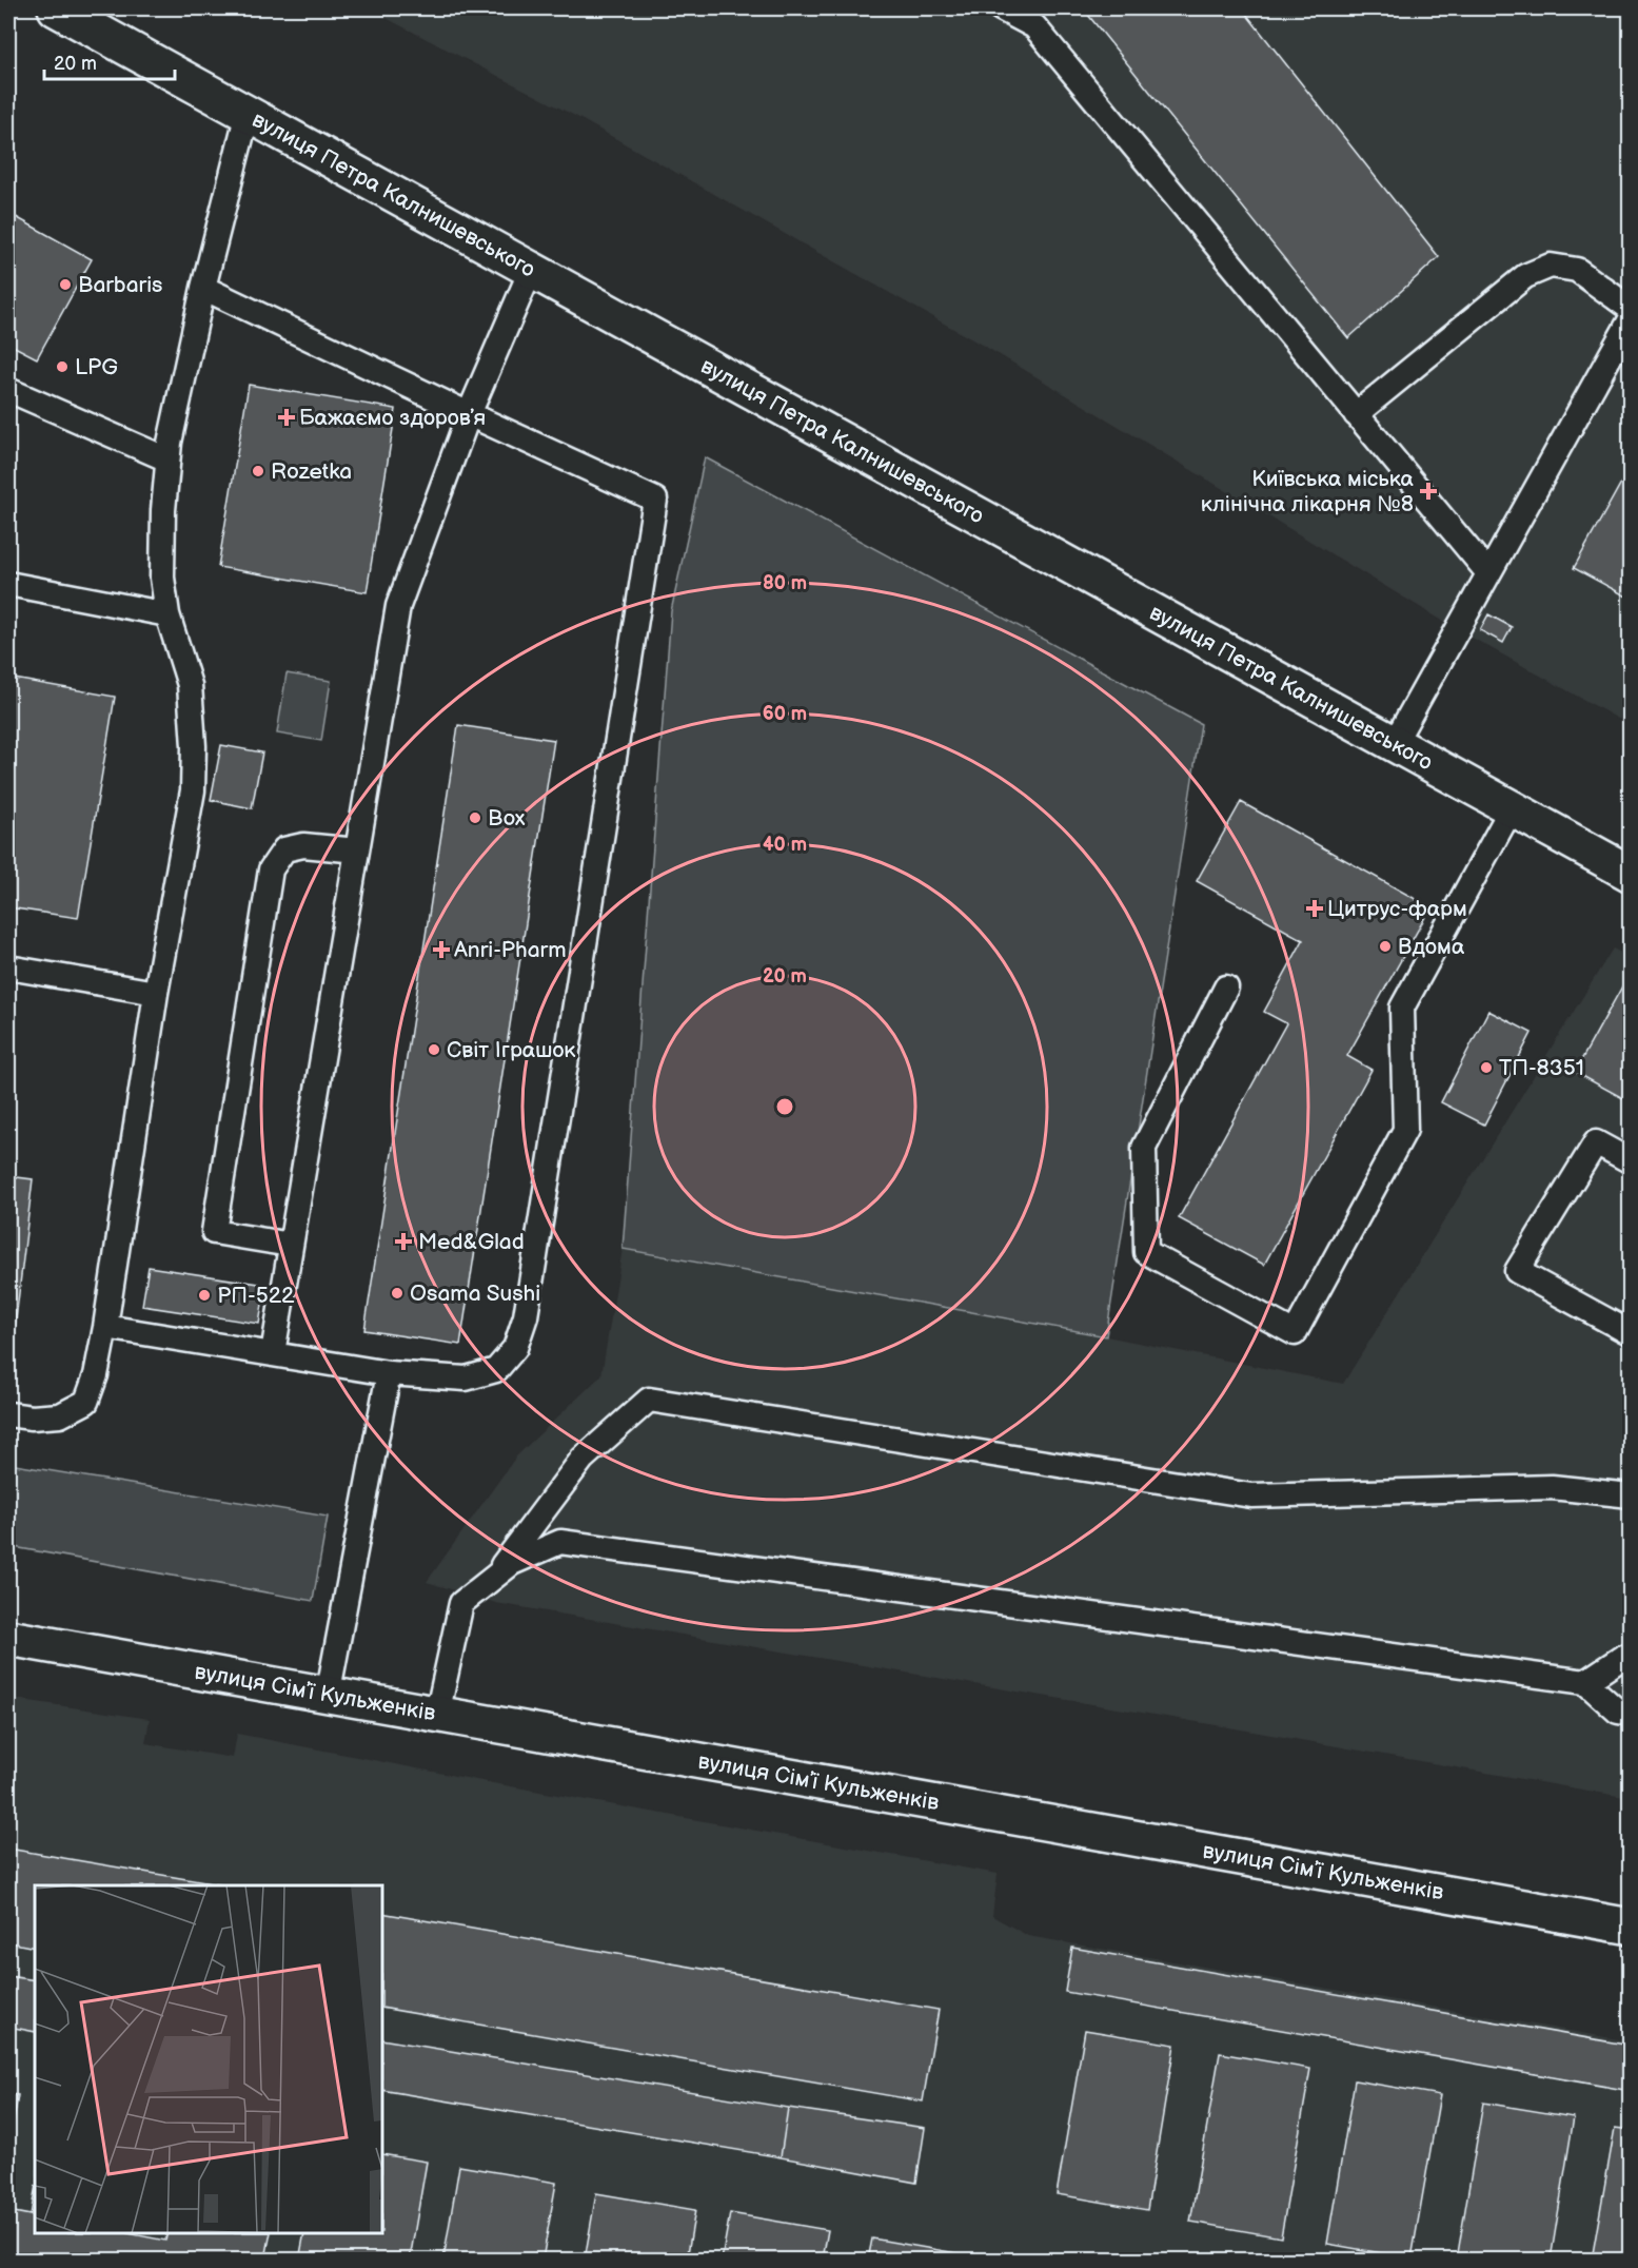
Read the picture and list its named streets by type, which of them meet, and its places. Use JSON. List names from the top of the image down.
{
  "streets": {
    "street": ["вулиця Петра Калнишевського", "вулиця Сімʼї Кульженків"]
  },
  "places": {
    "other": [
      "Barbaris",
      "LPG",
      "Rozetka",
      "Box",
      "Вдома",
      "Світ Іграшок",
      "ТП-8351",
      "Osama Sushi",
      "РП-522"
    ],
    "health": [
      "Бажаємо здоровʼя",
      "Київська міська клінічна лікарня №8",
      "Цитрус-фарм",
      "Anri-Pharm",
      "Med&Glad"
    ]
  },
  "scale_bar": "20 m",
  "rings": [
    "80 m",
    "60 m",
    "40 m",
    "20 m"
  ]
}
